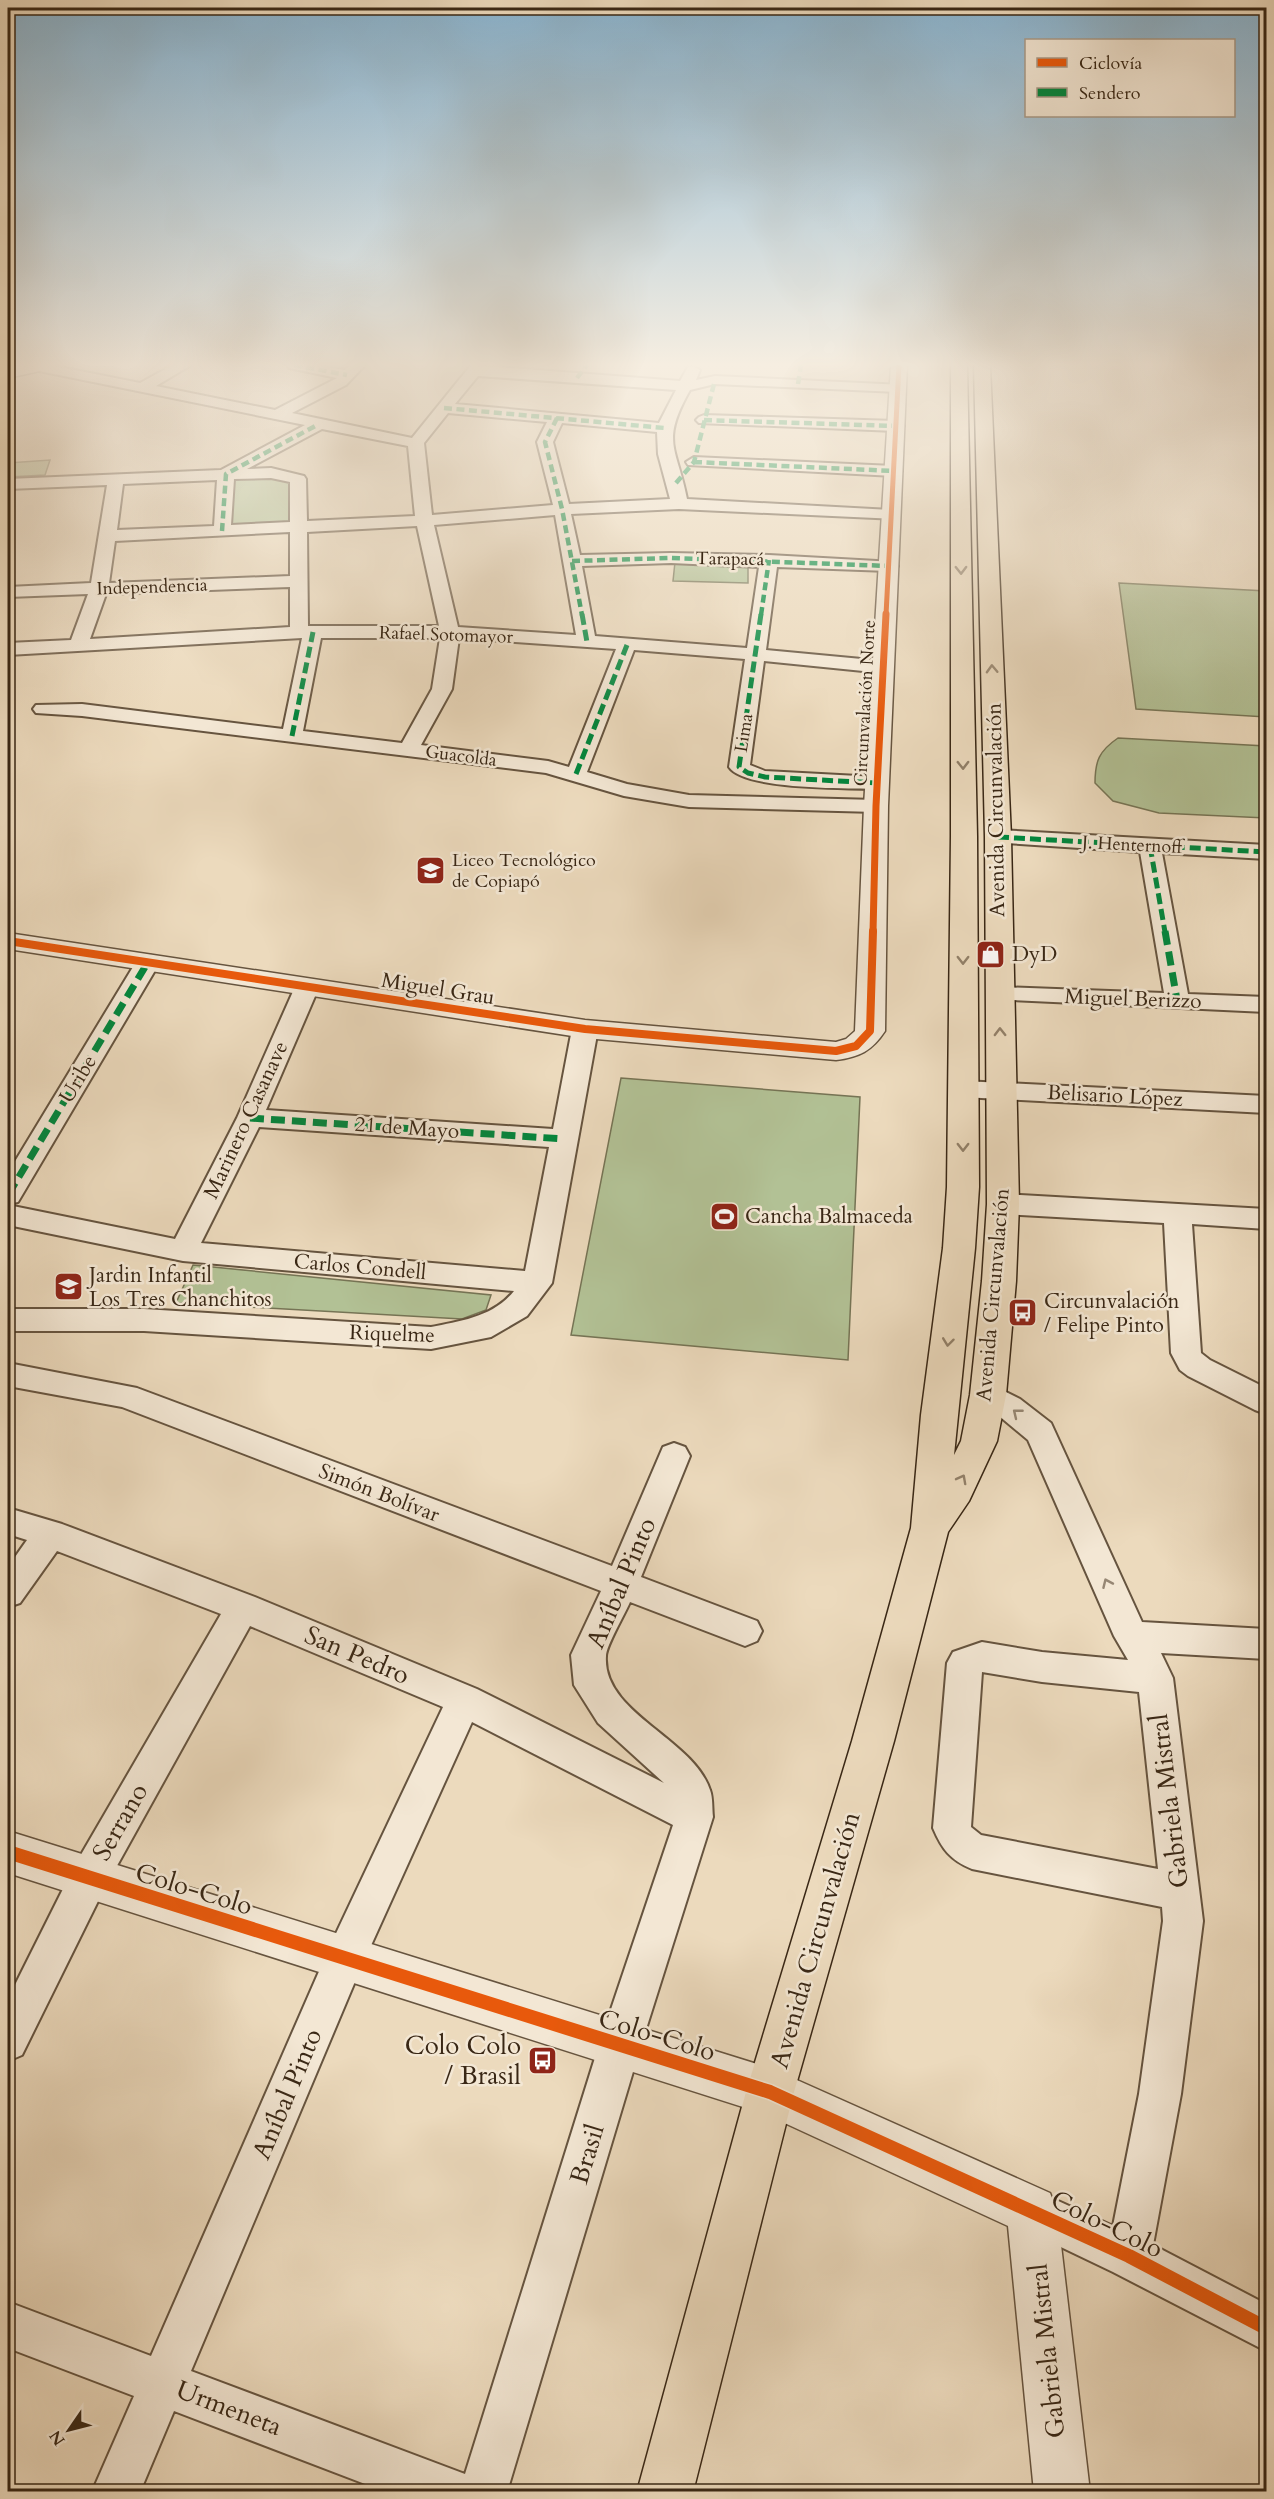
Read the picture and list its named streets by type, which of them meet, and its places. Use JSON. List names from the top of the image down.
{
  "streets": {
    "main road": ["Avenida Circunvalación"],
    "street": [
      "Tarapacá",
      "Independencia",
      "Rafael Sotomayor",
      "Circunvalación Norte",
      "Lima",
      "Guacolda",
      "J. Henternoff",
      "Miguel Grau",
      "Miguel Berizzo",
      "Uribe",
      "Belisario López",
      "Marinero Casanave",
      "21 de Mayo",
      "Carlos Condell",
      "Riquelme",
      "Simón Bolívar",
      "Aníbal Pinto",
      "San Pedro",
      "Gabriela Mistral",
      "Serrano",
      "Colo-Colo",
      "Brasil",
      "Urmeneta"
    ]
  },
  "crossings": [
    ["Tarapacá", "Circunvalación Norte"],
    ["Tarapacá", "Lima"],
    ["Rafael Sotomayor", "Circunvalación Norte"],
    ["Rafael Sotomayor", "Lima"],
    ["Circunvalación Norte", "Lima"],
    ["Circunvalación Norte", "Guacolda"],
    ["Circunvalación Norte", "Miguel Grau"],
    ["Avenida Circunvalación", "J. Henternoff"],
    ["Avenida Circunvalación", "Miguel Berizzo"],
    ["Avenida Circunvalación", "Belisario López"],
    ["Avenida Circunvalación", "Gabriela Mistral"],
    ["Avenida Circunvalación", "Colo-Colo"],
    ["Miguel Grau", "Uribe"],
    ["Miguel Grau", "Marinero Casanave"],
    ["Miguel Grau", "Riquelme"],
    ["Marinero Casanave", "21 de Mayo"],
    ["Marinero Casanave", "Carlos Condell"],
    ["21 de Mayo", "Riquelme"],
    ["Carlos Condell", "Riquelme"],
    ["Simón Bolívar", "Aníbal Pinto"],
    ["Aníbal Pinto", "San Pedro"],
    ["Aníbal Pinto", "Colo-Colo"],
    ["Aníbal Pinto", "Brasil"],
    ["Aníbal Pinto", "Urmeneta"],
    ["San Pedro", "Serrano"],
    ["San Pedro", "Brasil"],
    ["Gabriela Mistral", "Colo-Colo"],
    ["Serrano", "Colo-Colo"],
    ["Colo-Colo", "Brasil"]
  ],
  "places": {
    "school or university": ["Liceo Tecnológico de Copiapó", "Jardin Infantil Los Tres Chanchitos"],
    "shop": ["DyD"],
    "sports": ["Cancha Balmaceda"],
    "bus stop": ["Circunvalación / Felipe Pinto", "Colo Colo / Brasil"]
  },
  "legend": ["Ciclovía", "Sendero"],
  "north": "bottom left"
}
